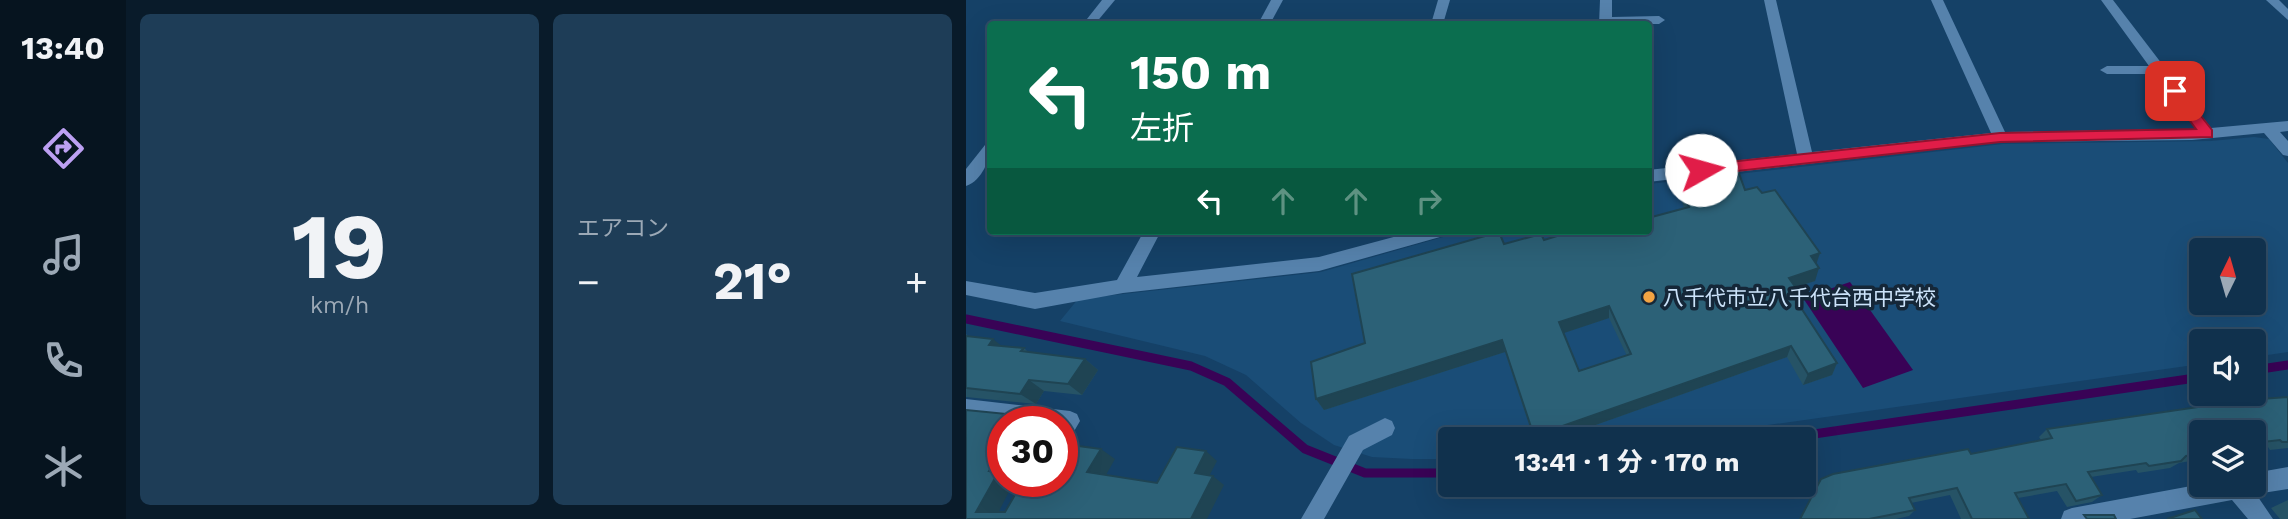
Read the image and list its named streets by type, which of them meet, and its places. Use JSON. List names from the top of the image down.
{
  "places": ["八千代市立八千代台西中学校"],
  "north": "top",
  "page": {
    "tabs": "13:40",
    "tile": [
      ["19", "km/h"],
      "エアコン"
    ],
    "turn": ["150 m", "左折"],
    "heat": ["−", "21°", "+"],
    "limit": "30",
    "trip": "13:41 · 1 分 · 170 m"
  }
}
